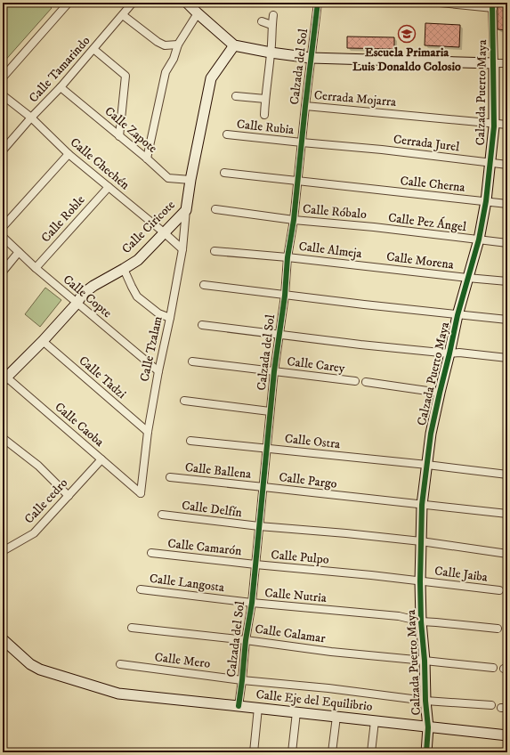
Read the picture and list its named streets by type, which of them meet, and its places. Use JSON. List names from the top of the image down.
{
  "streets": {
    "street": [
      "Calzada del Sol",
      "Calle Tamarindo",
      "Calzada Puerto Maya",
      "Cerrada Mojarra",
      "Calle Rubia",
      "Calle Zapote",
      "Cerrada Jurel",
      "Calle Chechén",
      "Calle Cherna",
      "Calle Róbalo",
      "Calle Roble",
      "Calle Pez Ángel",
      "Calle Ciricote",
      "Calle Almeja",
      "Calle Morena",
      "Calle Copte",
      "Calle Tzalam",
      "Calle Carey",
      "Calle Tadzi",
      "Calle Caoba",
      "Calle Ostra",
      "Calle Ballena",
      "Calle Pargo",
      "Calle cedro",
      "Calle Delfín",
      "Calle Camarón",
      "Calle Pulpo",
      "Calle Jaiba",
      "Calle Langosta",
      "Calle Nutria",
      "Calle Calamar",
      "Calle Mero",
      "Calle Eje del Equilibrio"
    ]
  },
  "crossings": [
    ["Calzada del Sol", "Cerrada Mojarra"],
    ["Calzada del Sol", "Calle Rubia"],
    ["Calzada del Sol", "Calle Cherna"],
    ["Calzada del Sol", "Calle Róbalo"],
    ["Calzada del Sol", "Calle Almeja"],
    ["Calzada del Sol", "Calle Carey"],
    ["Calzada del Sol", "Calle Ostra"],
    ["Calzada del Sol", "Calle Ballena"],
    ["Calzada del Sol", "Calle Pargo"],
    ["Calzada del Sol", "Calle Delfín"],
    ["Calzada del Sol", "Calle Camarón"],
    ["Calzada del Sol", "Calle Pulpo"],
    ["Calzada del Sol", "Calle Langosta"],
    ["Calzada del Sol", "Calle Nutria"],
    ["Calzada del Sol", "Calle Calamar"],
    ["Calzada del Sol", "Calle Mero"],
    ["Calzada del Sol", "Calle Eje del Equilibrio"],
    ["Calle Tamarindo", "Calle Zapote"],
    ["Calle Tamarindo", "Calle Chechén"],
    ["Calzada Puerto Maya", "Cerrada Mojarra"],
    ["Calzada Puerto Maya", "Cerrada Jurel"],
    ["Calzada Puerto Maya", "Calle Cherna"],
    ["Calzada Puerto Maya", "Calle Pez Ángel"],
    ["Calzada Puerto Maya", "Calle Morena"],
    ["Calzada Puerto Maya", "Calle Ostra"],
    ["Calzada Puerto Maya", "Calle Pargo"],
    ["Calzada Puerto Maya", "Calle Delfín"],
    ["Calzada Puerto Maya", "Calle Pulpo"],
    ["Calzada Puerto Maya", "Calle Jaiba"],
    ["Calzada Puerto Maya", "Calle Nutria"],
    ["Calzada Puerto Maya", "Calle Calamar"],
    ["Calzada Puerto Maya", "Calle Mero"],
    ["Calzada Puerto Maya", "Calle Eje del Equilibrio"],
    ["Calle Rubia", "Cerrada Jurel"],
    ["Calle Zapote", "Calle Ciricote"],
    ["Calle Chechén", "Calle Roble"],
    ["Calle Chechén", "Calle Ciricote"],
    ["Calle Chechén", "Calle Tzalam"],
    ["Calle Róbalo", "Calle Pez Ángel"],
    ["Calle Roble", "Calle Copte"],
    ["Calle Ciricote", "Calle Copte"],
    ["Calle Ciricote", "Calle Tzalam"],
    ["Calle Ciricote", "Calle Tadzi"],
    ["Calle Ciricote", "Calle Caoba"],
    ["Calle Almeja", "Calle Morena"],
    ["Calle Copte", "Calle Tzalam"],
    ["Calle Tzalam", "Calle Tadzi"],
    ["Calle Tzalam", "Calle Caoba"],
    ["Calle Caoba", "Calle cedro"],
    ["Calle Ballena", "Calle Pargo"],
    ["Calle Camarón", "Calle Pulpo"],
    ["Calle Pulpo", "Calle Jaiba"],
    ["Calle Langosta", "Calle Nutria"]
  ],
  "places": {
    "school or university": ["Escuela Primaria Luis Donaldo Colosio"]
  }
}
